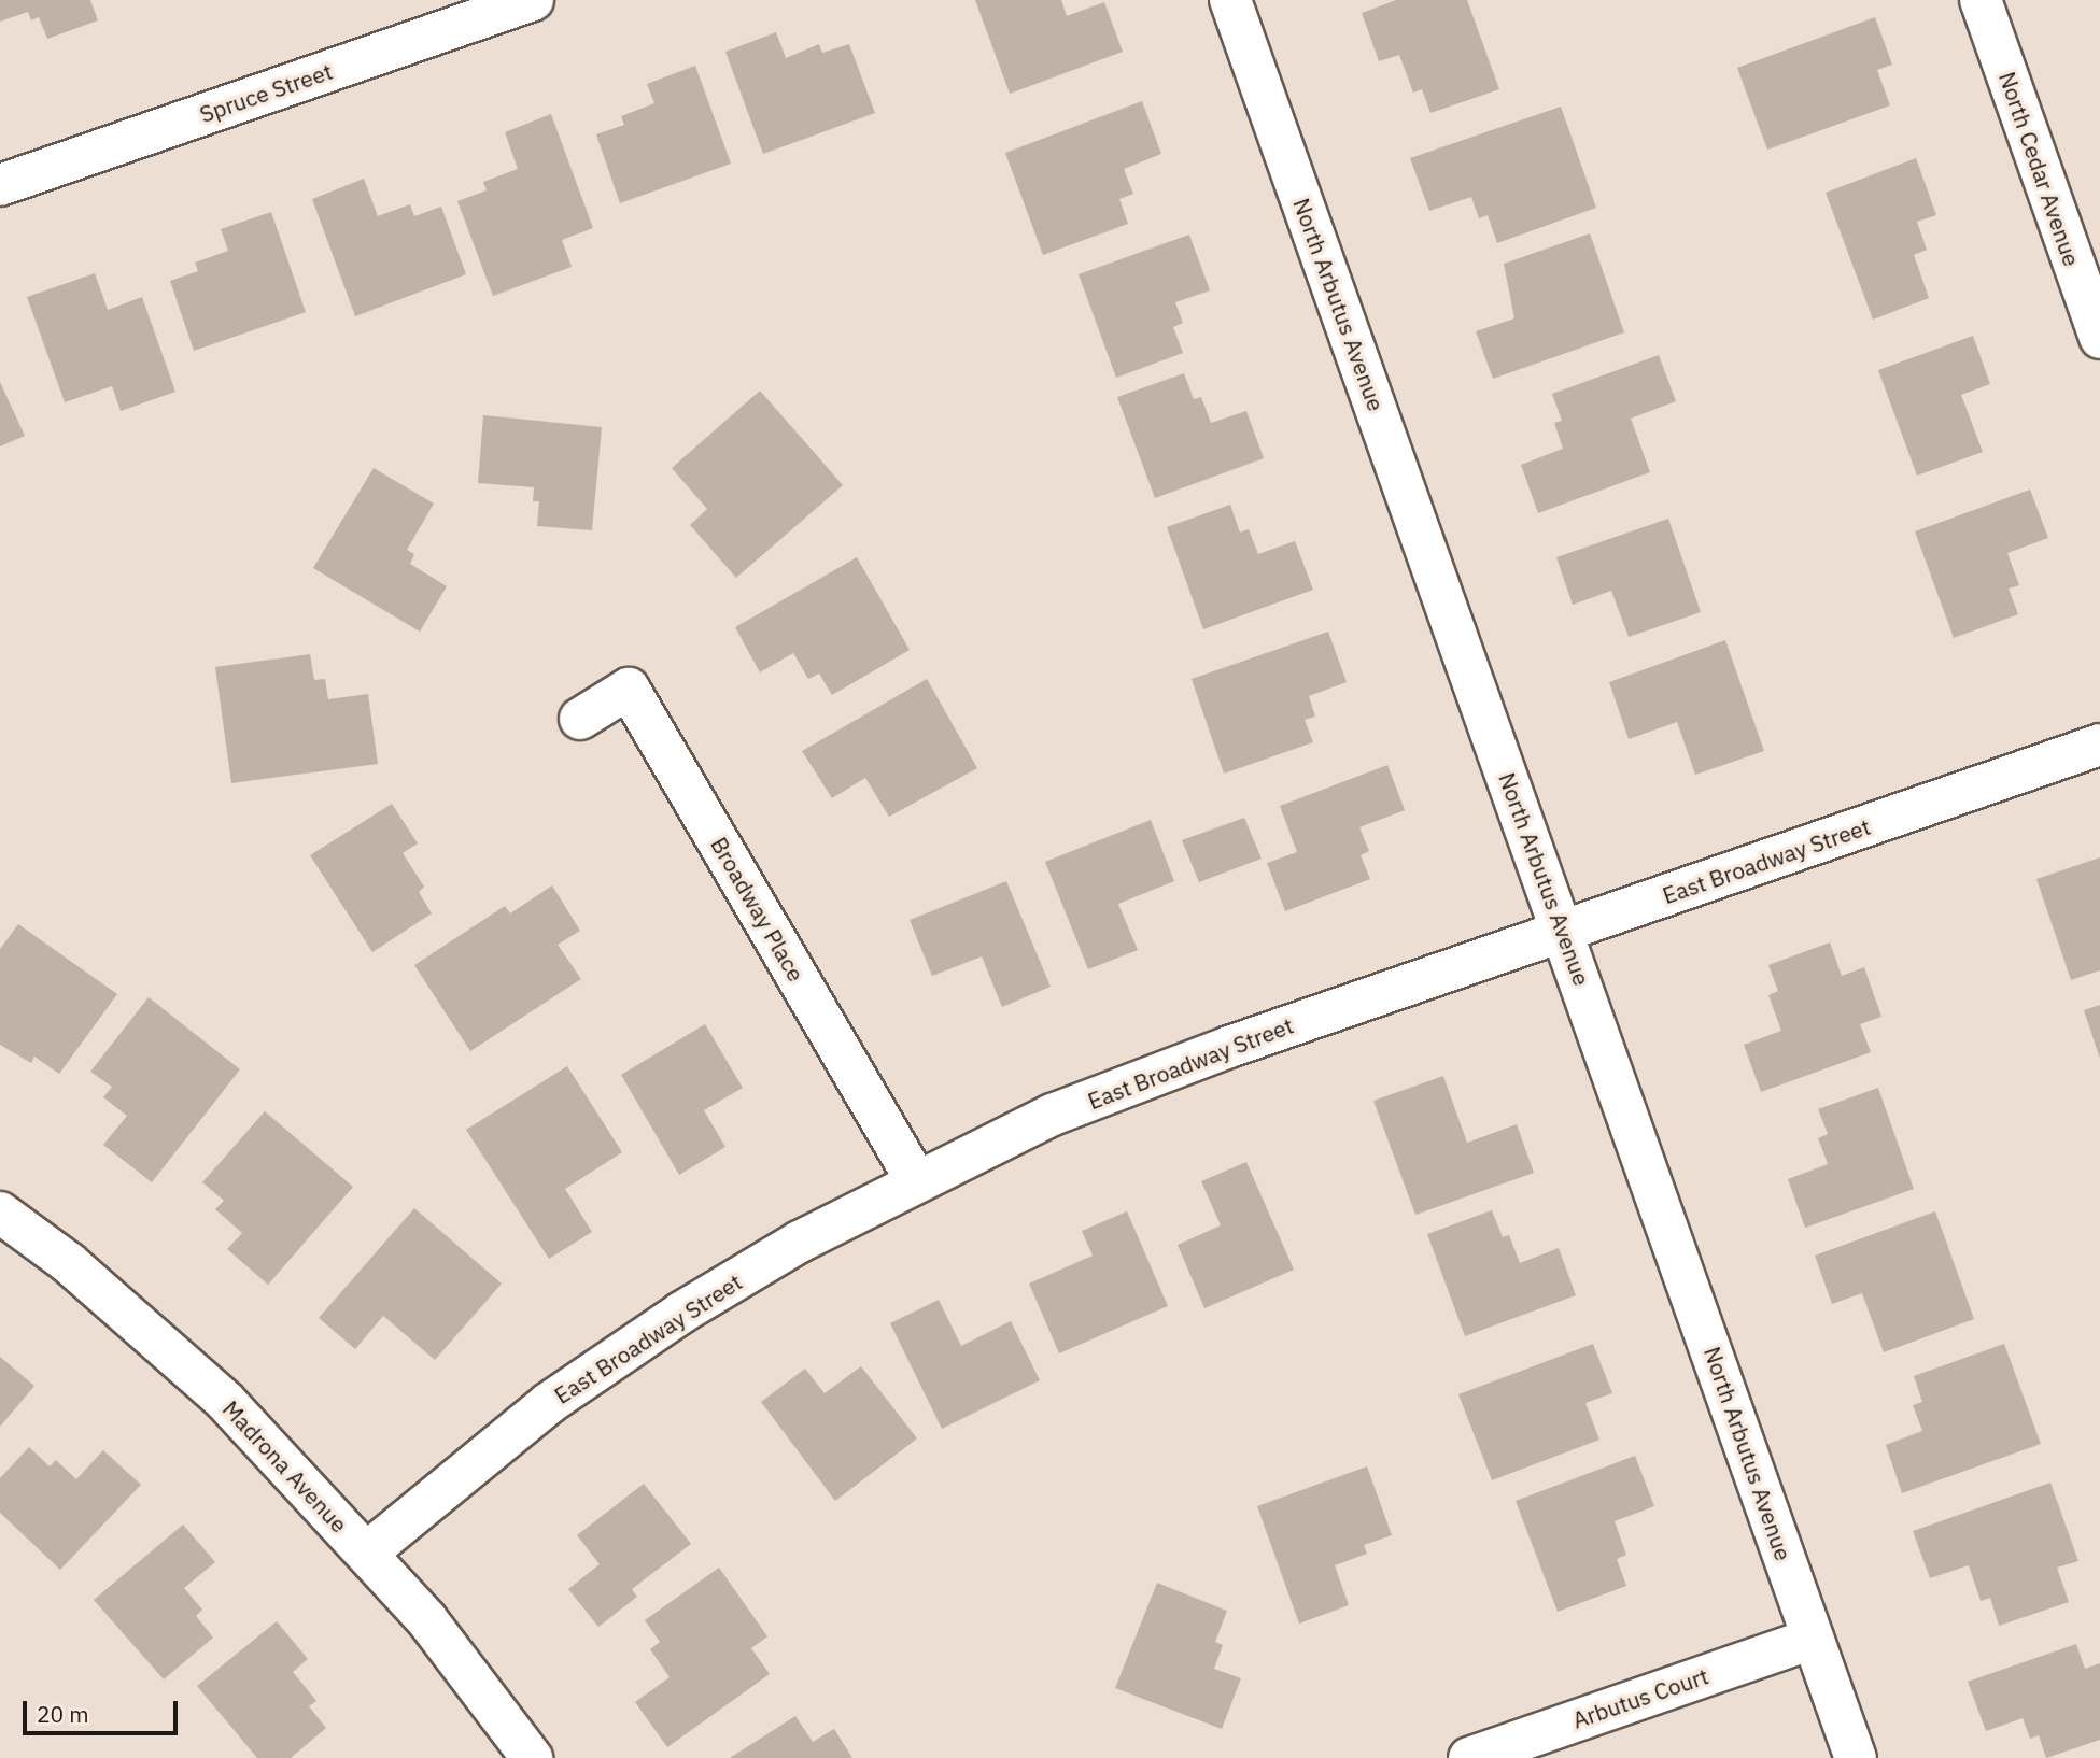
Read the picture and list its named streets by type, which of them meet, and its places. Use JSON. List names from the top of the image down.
{
  "streets": {
    "street": [
      "Spruce Street",
      "North Cedar Avenue",
      "North Arbutus Avenue",
      "East Broadway Street",
      "Broadway Place",
      "Madrona Avenue",
      "Arbutus Court"
    ]
  },
  "crossings": [
    ["North Arbutus Avenue", "East Broadway Street"],
    ["North Arbutus Avenue", "Arbutus Court"],
    ["East Broadway Street", "Broadway Place"],
    ["East Broadway Street", "Madrona Avenue"]
  ],
  "scale_bar": "20 m"
}
